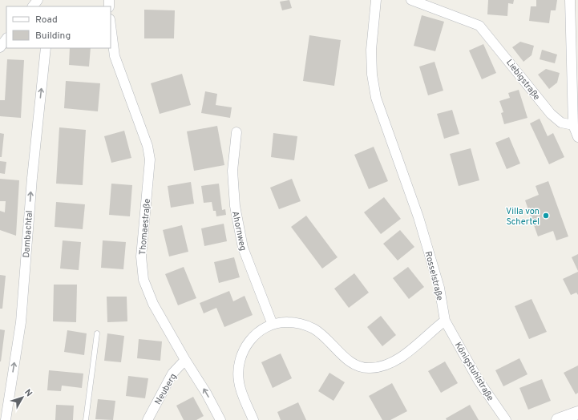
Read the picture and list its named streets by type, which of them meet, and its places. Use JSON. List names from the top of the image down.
{
  "streets": {
    "street": [
      "Liebigstraße",
      "Thomaestraße",
      "Ahornweg",
      "Dambachtal",
      "Rosselstraße",
      "Königstuhlstraße",
      "Neuberg"
    ]
  },
  "crossings": [
    ["Thomaestraße", "Neuberg"],
    ["Rosselstraße", "Königstuhlstraße"]
  ],
  "one_way": ["Dambachtal"],
  "places": ["Villa von Schertel"],
  "legend": ["Road", "Building"],
  "north": "top right"
}
